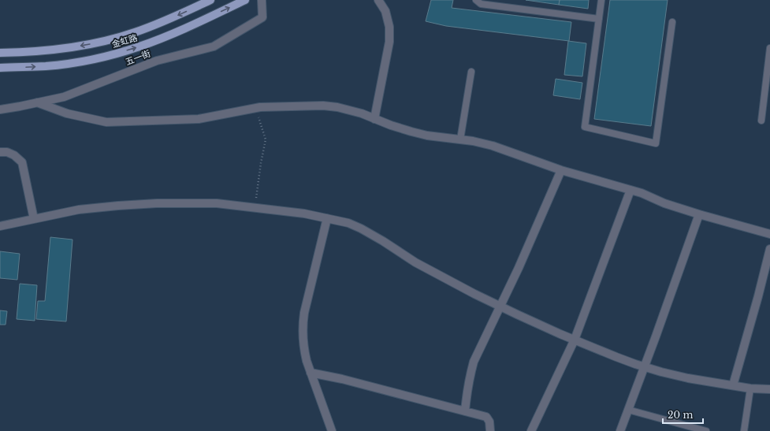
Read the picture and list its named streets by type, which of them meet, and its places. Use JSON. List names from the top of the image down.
{
  "streets": {
    "main road": ["金虹路"],
    "street": ["五一街"]
  },
  "scale_bar": "20 m"
}
